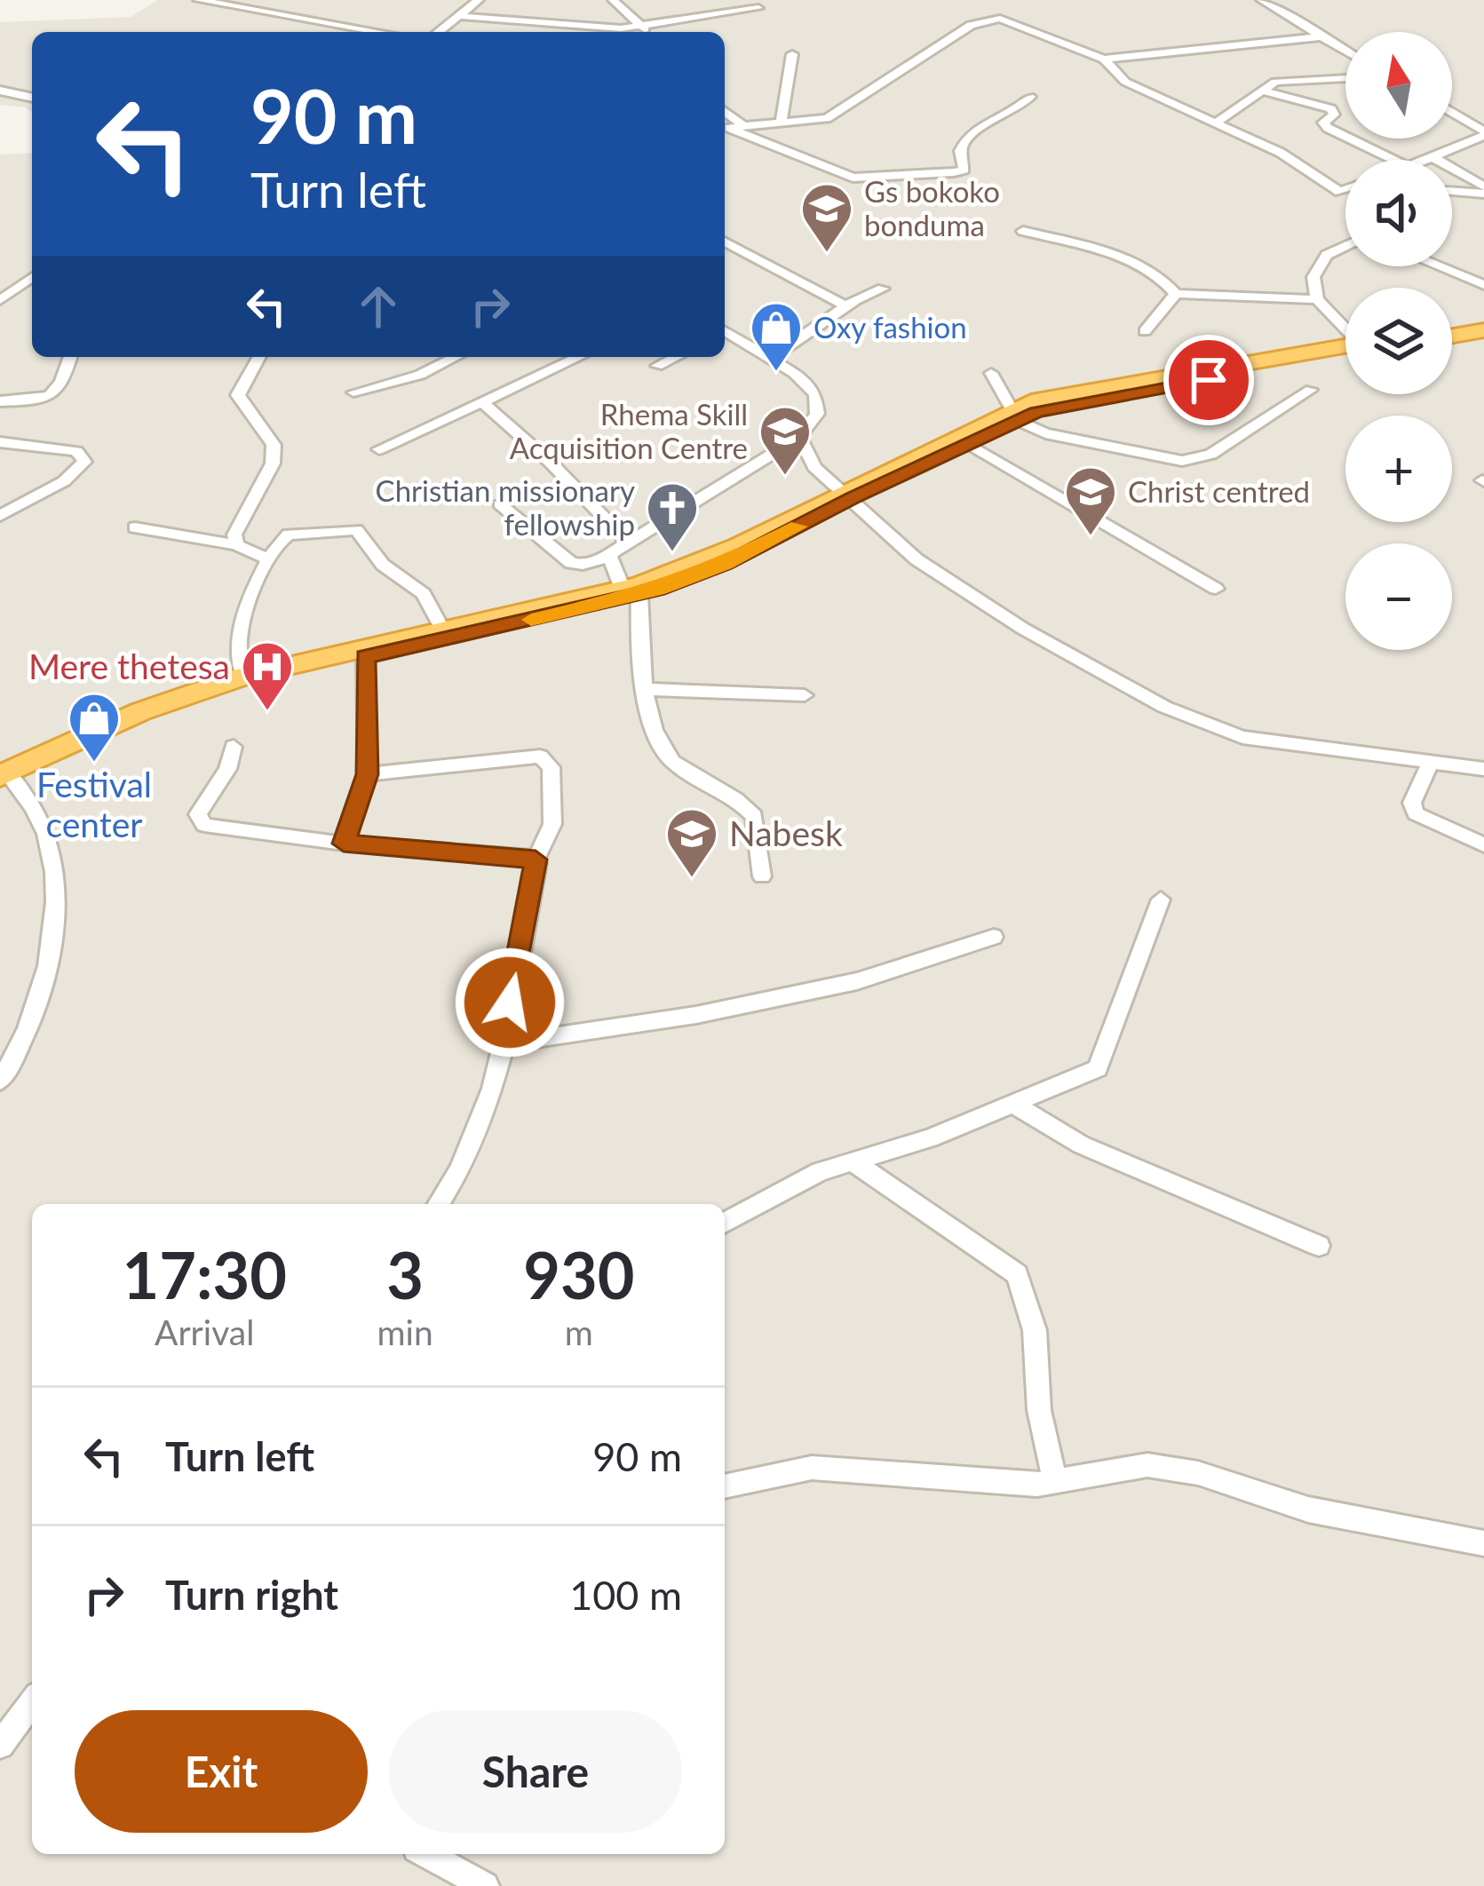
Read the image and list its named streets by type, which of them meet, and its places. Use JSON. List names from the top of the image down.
{
  "places": {
    "school or university": [
      "Gs bokoko bonduma",
      "Rhema Skill Acquisition Centre",
      "Christ centred",
      "Nabesk"
    ],
    "shop": ["Oxy fashion", "Festival center"],
    "church": ["Christian missionary fellowship"],
    "hospital": ["Mere thetesa"]
  },
  "north": "top",
  "page": {
    "map_buttons": ["+", "−"],
    "turn": ["90 m", "Turn left"],
    "eta": [
      "17:30",
      "Arrival",
      "3",
      "min",
      "930",
      "m"
    ],
    "list": [
      {
        "name": "Turn left",
        "value": "90 m"
      },
      {
        "name": "Turn right",
        "value": "100 m"
      }
    ],
    "buttons": ["Exit", "Share"]
  }
}
